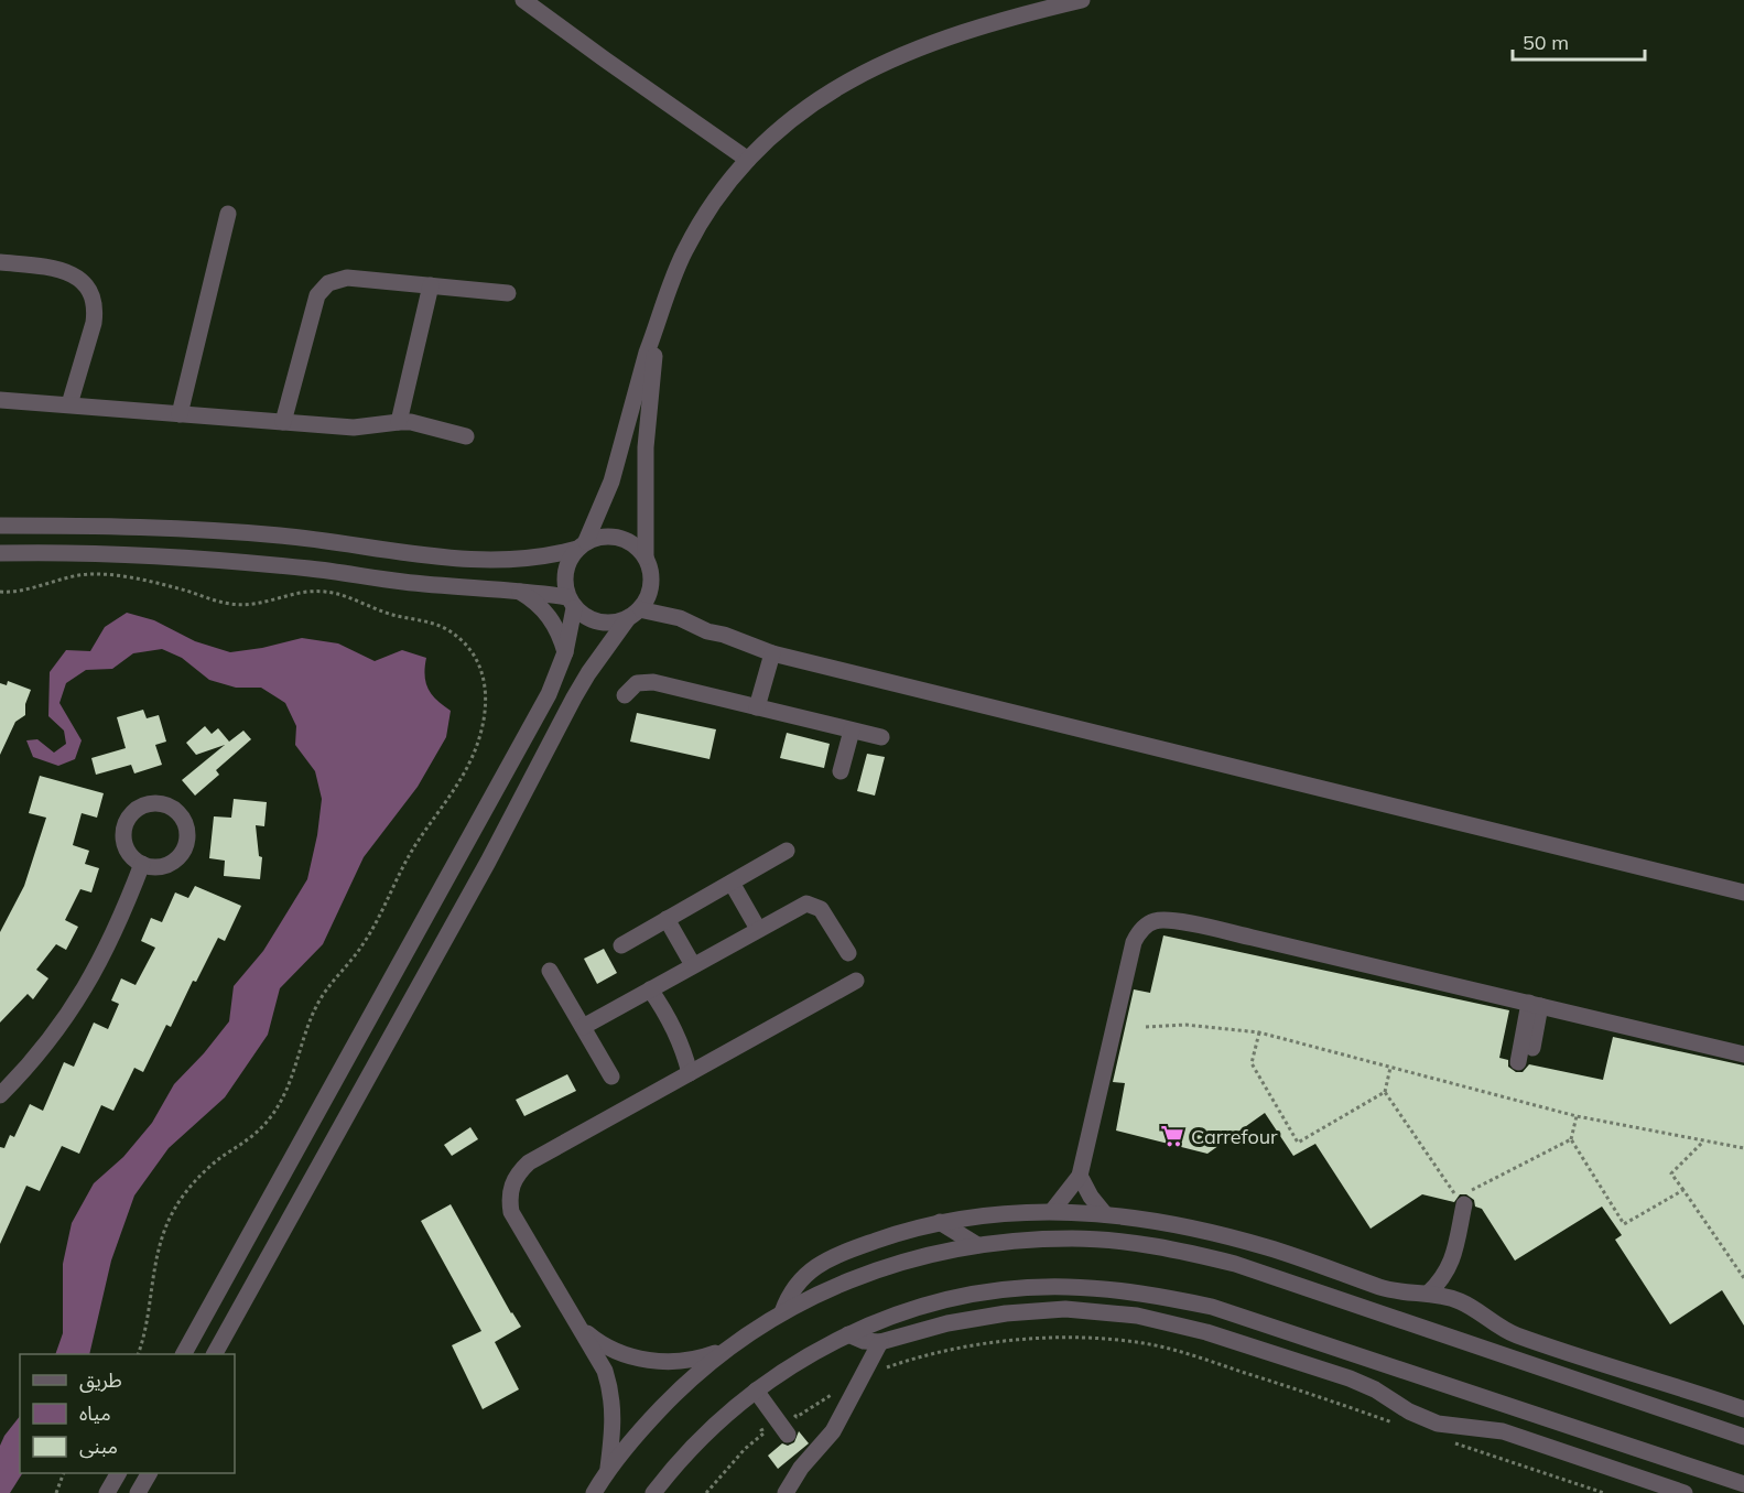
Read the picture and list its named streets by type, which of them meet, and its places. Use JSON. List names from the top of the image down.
{
  "places": {
    "supermarket": ["Carrefour"]
  },
  "legend": ["طريق", "مياه", "مبنى"],
  "scale_bar": "50 m"
}
